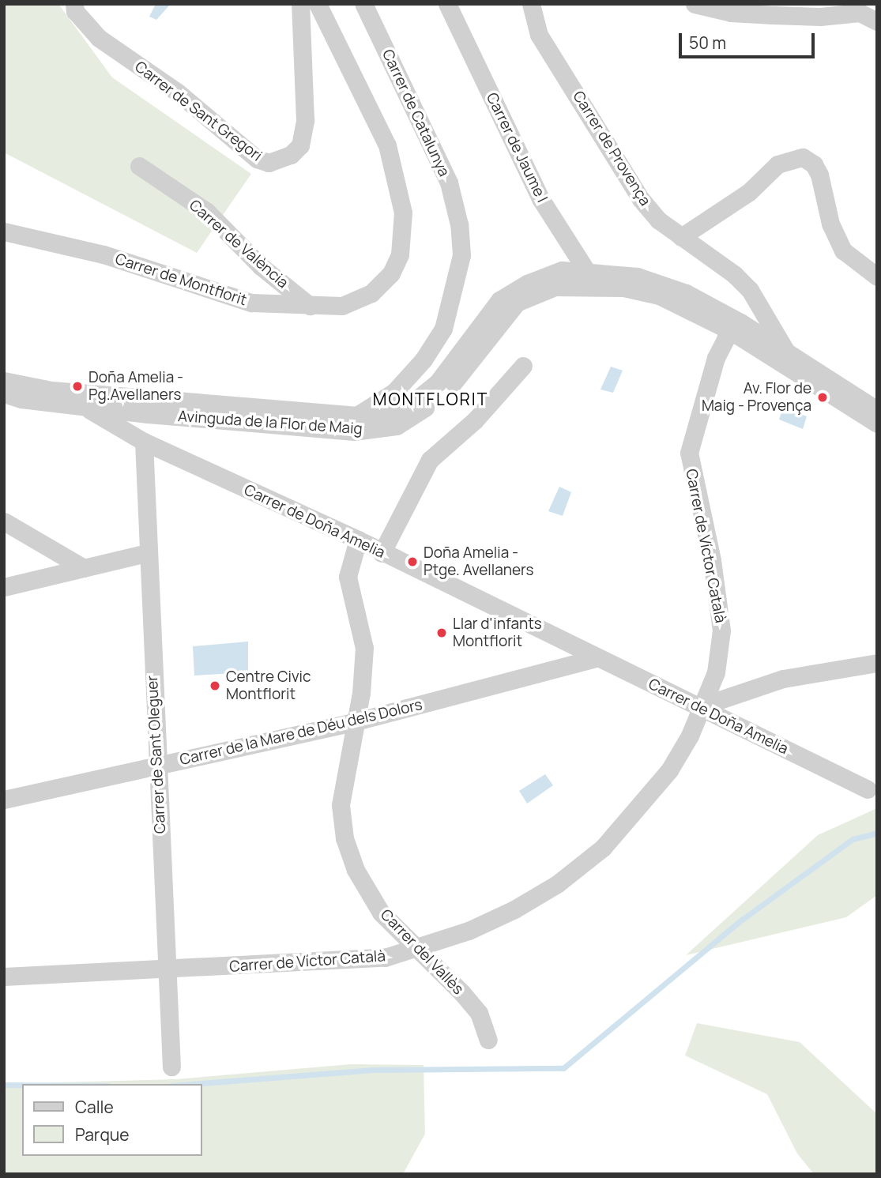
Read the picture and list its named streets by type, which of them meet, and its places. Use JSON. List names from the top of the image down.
{
  "streets": {
    "street": [
      "Carrer de Sant Gregori",
      "Carrer de Catalunya",
      "Carrer de Jaume I",
      "Carrer de Provença",
      "Carrer de València",
      "Carrer de Montflorit",
      "Avinguda de la Flor de Maig",
      "Carrer de Doña Amelia",
      "Carrer de Víctor Català",
      "Carrer de la Mare de Déu dels Dolors",
      "Carrer de Sant Oleguer",
      "Carrer del Vallès"
    ]
  },
  "crossings": [
    ["Carrer de Catalunya", "Avinguda de la Flor de Maig"],
    ["Carrer de Jaume I", "Avinguda de la Flor de Maig"],
    ["Carrer de Provença", "Avinguda de la Flor de Maig"],
    ["Carrer de València", "Carrer de Montflorit"],
    ["Avinguda de la Flor de Maig", "Carrer de Doña Amelia"],
    ["Avinguda de la Flor de Maig", "Carrer de Víctor Català"],
    ["Carrer de Doña Amelia", "Carrer de Víctor Català"],
    ["Carrer de Doña Amelia", "Carrer de la Mare de Déu dels Dolors"],
    ["Carrer de Doña Amelia", "Carrer de Sant Oleguer"],
    ["Carrer de Doña Amelia", "Carrer del Vallès"],
    ["Carrer de Víctor Català", "Carrer de Sant Oleguer"],
    ["Carrer de Víctor Català", "Carrer del Vallès"],
    ["Carrer de la Mare de Déu dels Dolors", "Carrer de Sant Oleguer"],
    ["Carrer de la Mare de Déu dels Dolors", "Carrer del Vallès"]
  ],
  "districts": ["MONTFLORIT"],
  "places": [
    "Doña Amelia - Pg.Avellaners",
    "Av. Flor de Maig - Provença",
    "Doña Amelia - Ptge. Avellaners",
    "Llar d'infants Montflorit",
    "Centre Civic Montflorit"
  ],
  "legend": ["Calle", "Parque"],
  "scale_bar": "50 m"
}
